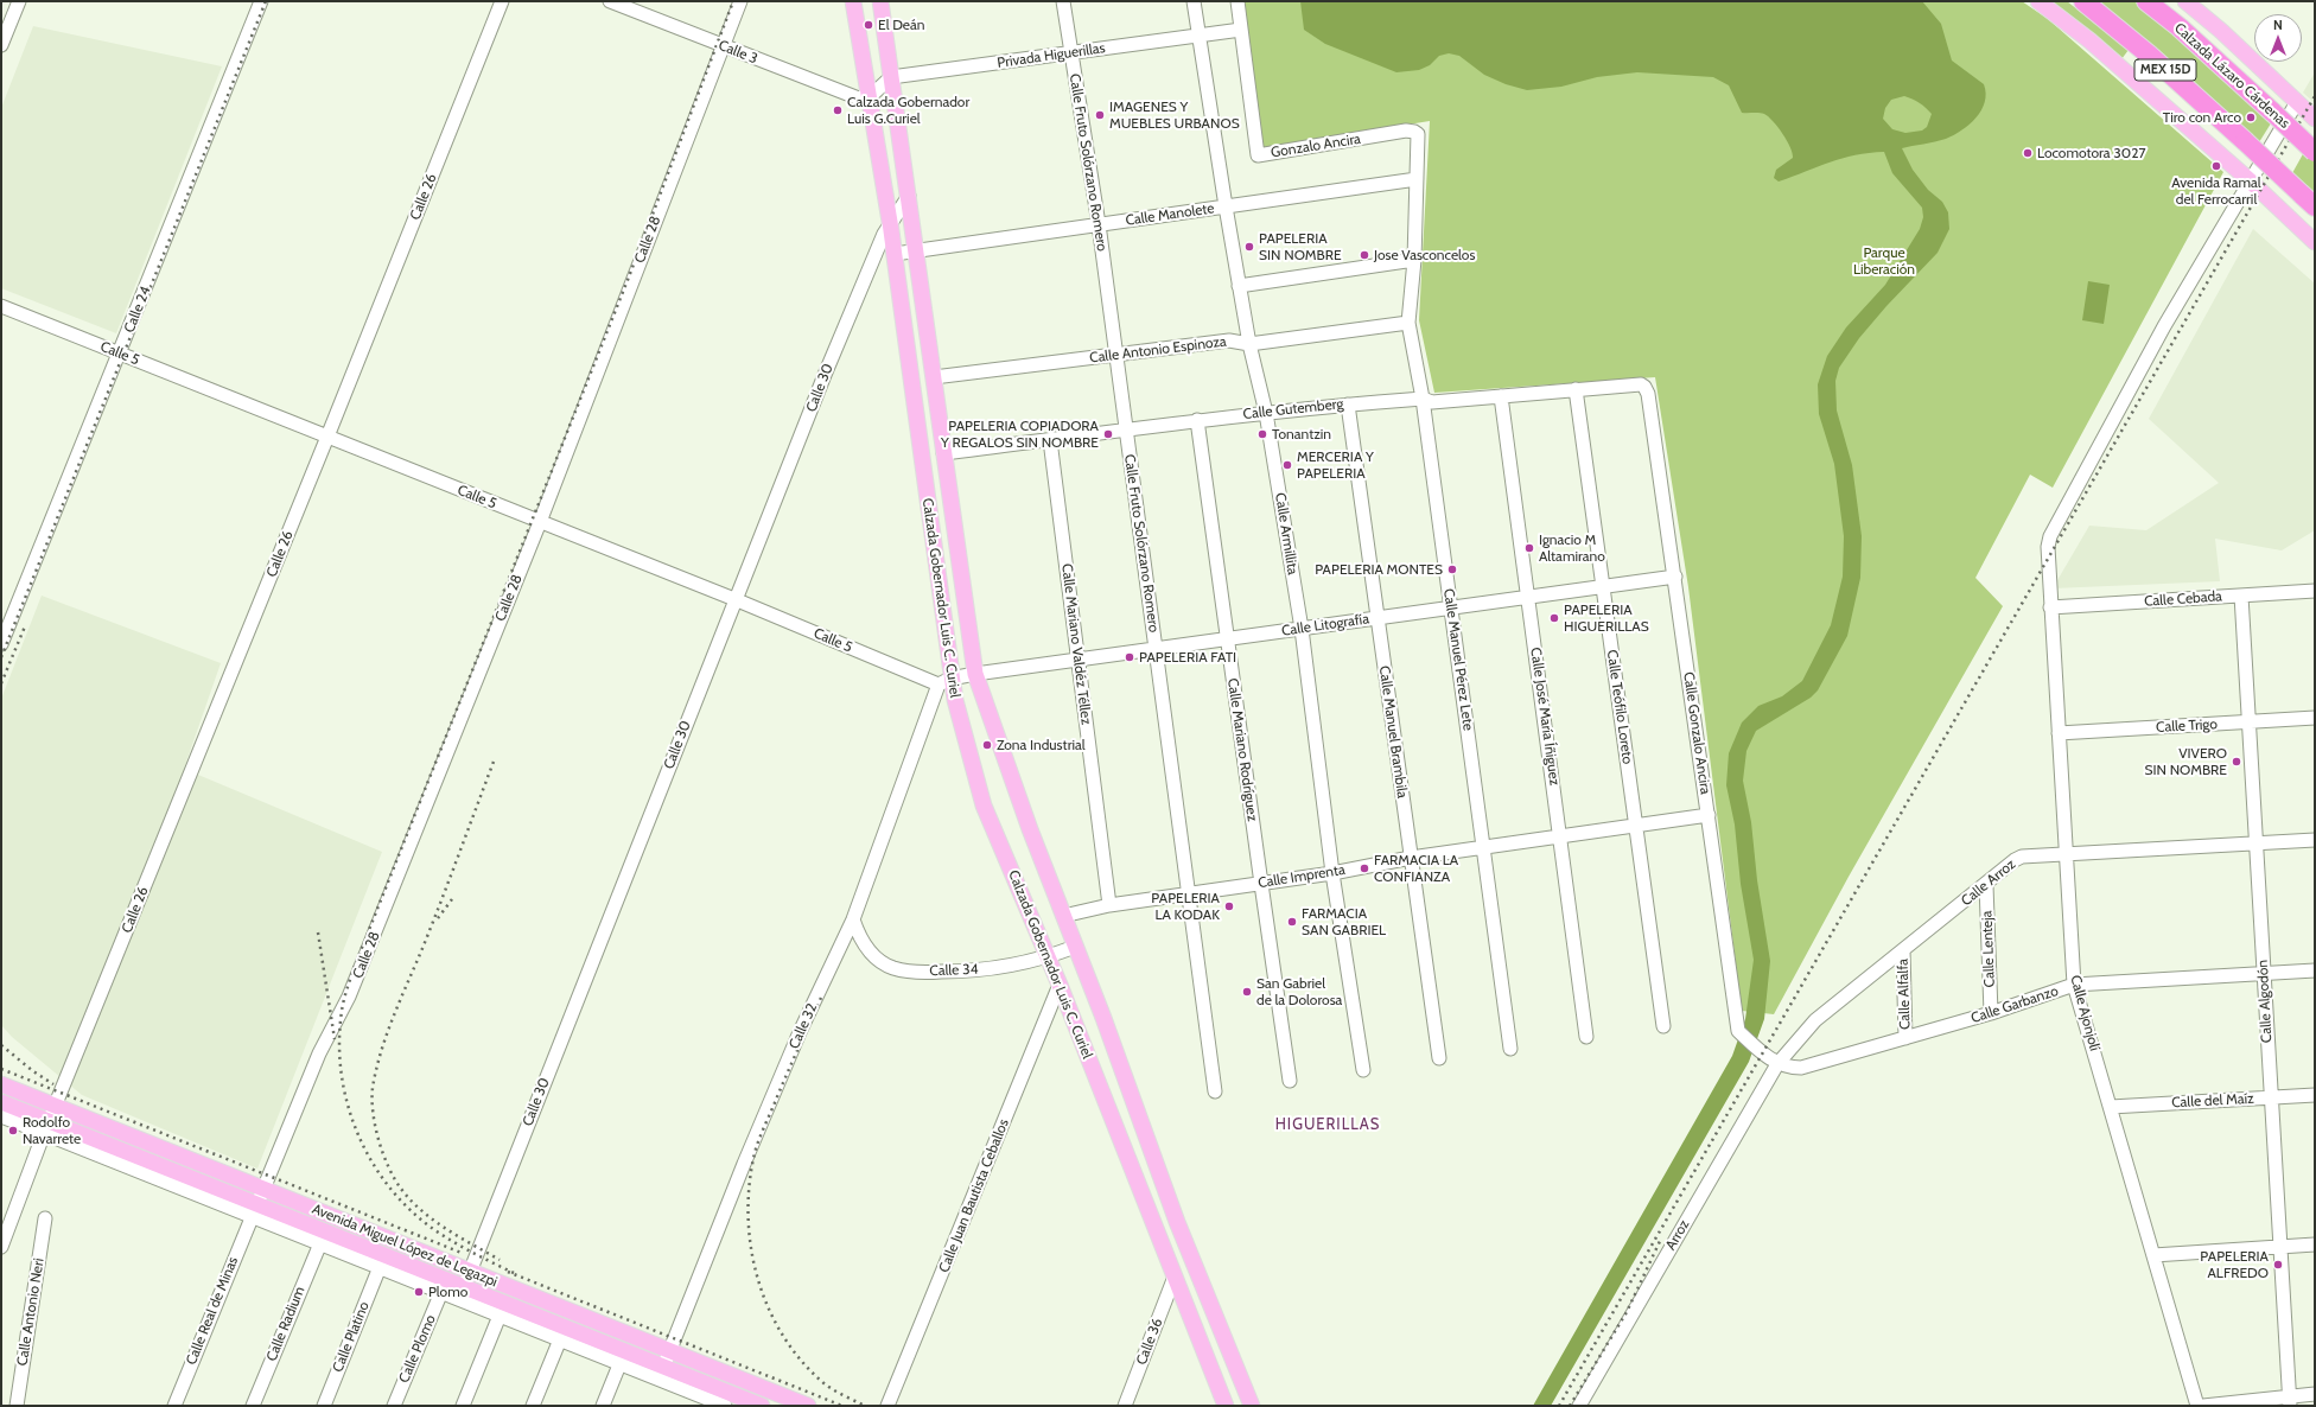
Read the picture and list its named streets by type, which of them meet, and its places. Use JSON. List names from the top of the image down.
{
  "streets": {
    "highway": ["MEX 15D", "Calzada Lázaro Cárdenas"],
    "main road": ["Calzada Gobernador Luis C. Curiel", "Avenida Miguel López de Legazpi"],
    "street": [
      "Calle 3",
      "Privada Higuerillas",
      "Gonzalo Ancira",
      "Calle Fruto Solórzano Romero",
      "Calle 26",
      "Calle Manolete",
      "Calle 28",
      "Calle 24",
      "Calle Antonio Espinoza",
      "Calle 5",
      "Calle 30",
      "Calle Gutemberg",
      "Calle Armillita",
      "Calle Cebada",
      "Calle Litografía",
      "Calle Mariano Valdéz Téllez",
      "Calle Manuel Pérez Lete",
      "Calle Teófilo Loreto",
      "Calle José María Íñiguez",
      "Calle Trigo",
      "Calle Manuel Brambila",
      "Calle Gonzalo Ancira",
      "Calle Mariano Rodríguez",
      "Calle Imprenta",
      "Calle Arroz",
      "Calle Lenteja",
      "Calle 34",
      "Calle Alfalfa",
      "Calle Algodón",
      "Calle Garbanzo",
      "Calle Ajonjolí",
      "Calle 32",
      "Calle del Maíz",
      "Calle Juan Bautista Ceballos",
      "Arroz",
      "Calle Real de Minas",
      "Calle Antonio Neri",
      "Calle Radium",
      "Calle Platino",
      "Calle 36",
      "Calle Plomo"
    ]
  },
  "crossings": [
    ["Calle 3", "Calle 28"],
    ["Calle 3", "Calzada Gobernador Luis C. Curiel"],
    ["Privada Higuerillas", "Gonzalo Ancira"],
    ["Privada Higuerillas", "Calle Fruto Solórzano Romero"],
    ["Privada Higuerillas", "Calle Armillita"],
    ["Privada Higuerillas", "Calzada Gobernador Luis C. Curiel"],
    ["Gonzalo Ancira", "Calle Manuel Pérez Lete"],
    ["Calle Fruto Solórzano Romero", "Calle Manolete"],
    ["Calle Fruto Solórzano Romero", "Calle Antonio Espinoza"],
    ["Calle Fruto Solórzano Romero", "Calle Gutemberg"],
    ["Calle Fruto Solórzano Romero", "Calle Litografía"],
    ["Calle Fruto Solórzano Romero", "Calle Imprenta"],
    ["Calle 26", "Calle 5"],
    ["Calle 26", "Avenida Miguel López de Legazpi"],
    ["Calle Manolete", "Calle Armillita"],
    ["Calle Manolete", "Calzada Gobernador Luis C. Curiel"],
    ["Calle Manolete", "Calle Manuel Pérez Lete"],
    ["Calle 28", "Calle 5"],
    ["Calle 28", "Avenida Miguel López de Legazpi"],
    ["Calle 28", "Calle Real de Minas"],
    ["Calle 24", "Calle 5"],
    ["Calle Antonio Espinoza", "Calle Armillita"],
    ["Calle Antonio Espinoza", "Calzada Gobernador Luis C. Curiel"],
    ["Calle Antonio Espinoza", "Calle Manuel Pérez Lete"],
    ["Calle 5", "Calle 30"],
    ["Calle 5", "Calzada Gobernador Luis C. Curiel"],
    ["Calle 5", "Calle Litografía"],
    ["Calle 5", "Calle 32"],
    ["Calle 30", "Calzada Gobernador Luis C. Curiel"],
    ["Calle 30", "Avenida Miguel López de Legazpi"],
    ["Calle Gutemberg", "Calle Armillita"],
    ["Calle Gutemberg", "Calzada Gobernador Luis C. Curiel"],
    ["Calle Gutemberg", "Calle Mariano Valdéz Téllez"],
    ["Calle Gutemberg", "Calle Manuel Pérez Lete"],
    ["Calle Gutemberg", "Calle Teófilo Loreto"],
    ["Calle Gutemberg", "Calle José María Íñiguez"],
    ["Calle Gutemberg", "Calle Manuel Brambila"],
    ["Calle Gutemberg", "Calle Gonzalo Ancira"],
    ["Calle Gutemberg", "Calle Mariano Rodríguez"],
    ["Calle Armillita", "Calle Litografía"],
    ["Calle Armillita", "Calle Imprenta"],
    ["Calzada Gobernador Luis C. Curiel", "Calle Litografía"],
    ["Calzada Gobernador Luis C. Curiel", "Calle Imprenta"],
    ["Calzada Gobernador Luis C. Curiel", "Calle 34"],
    ["Calzada Gobernador Luis C. Curiel", "Calle 32"],
    ["Calzada Gobernador Luis C. Curiel", "Calle Juan Bautista Ceballos"],
    ["Calzada Gobernador Luis C. Curiel", "Calle 36"],
    ["Calle Cebada", "Calle Algodón"],
    ["Calle Cebada", "Calle Ajonjolí"],
    ["Calle Litografía", "Calle Mariano Valdéz Téllez"],
    ["Calle Litografía", "Calle Manuel Pérez Lete"],
    ["Calle Litografía", "Calle Teófilo Loreto"],
    ["Calle Litografía", "Calle José María Íñiguez"],
    ["Calle Litografía", "Calle Manuel Brambila"],
    ["Calle Litografía", "Calle Gonzalo Ancira"],
    ["Calle Litografía", "Calle Mariano Rodríguez"],
    ["Calle Litografía", "Calle 32"],
    ["Calle Mariano Valdéz Téllez", "Calle Imprenta"],
    ["Calle Manuel Pérez Lete", "Calle Imprenta"],
    ["Calle Teófilo Loreto", "Calle Imprenta"],
    ["Calle José María Íñiguez", "Calle Imprenta"],
    ["Calle Trigo", "Calle Algodón"],
    ["Calle Trigo", "Calle Ajonjolí"],
    ["Calle Manuel Brambila", "Calle Imprenta"],
    ["Calle Gonzalo Ancira", "Calle Imprenta"],
    ["Calle Gonzalo Ancira", "Calle Arroz"],
    ["Calle Gonzalo Ancira", "Calle Garbanzo"],
    ["Calle Gonzalo Ancira", "Arroz"],
    ["Calle Mariano Rodríguez", "Calle Imprenta"],
    ["Calle Arroz", "Calle Lenteja"],
    ["Calle Arroz", "Calle Alfalfa"],
    ["Calle Arroz", "Calle Algodón"],
    ["Calle Arroz", "Calle Garbanzo"],
    ["Calle Arroz", "Calle Ajonjolí"],
    ["Calle Arroz", "Arroz"],
    ["Calle Lenteja", "Calle Garbanzo"],
    ["Calle 34", "Calle 32"],
    ["Calle Alfalfa", "Calle Garbanzo"],
    ["Calle Algodón", "Calle Garbanzo"],
    ["Calle Algodón", "Calle del Maíz"],
    ["Calle Garbanzo", "Calle Ajonjolí"],
    ["Calle Garbanzo", "Arroz"],
    ["Calle Ajonjolí", "Calle del Maíz"],
    ["Calle 32", "Avenida Miguel López de Legazpi"],
    ["Avenida Miguel López de Legazpi", "Calle Real de Minas"],
    ["Avenida Miguel López de Legazpi", "Calle Radium"],
    ["Avenida Miguel López de Legazpi", "Calle Platino"],
    ["Avenida Miguel López de Legazpi", "Calle Plomo"]
  ],
  "districts": ["HIGUERILLAS"],
  "parks": ["Parque Liberación"],
  "places": [
    "El Deán",
    "Calzada Gobernador Luis G.Curiel",
    "IMAGENES Y MUEBLES URBANOS",
    "Tiro con Arco",
    "Locomotora 3027",
    "Avenida Ramal del Ferrocarril",
    "PAPELERIA SIN NOMBRE",
    "Jose Vasconcelos",
    "PAPELERIA COPIADORA Y REGALOS SIN NOMBRE",
    "Tonantzin",
    "MERCERIA Y PAPELERIA",
    "Ignacio M Altamirano",
    "PAPELERIA MONTES",
    "PAPELERIA HIGUERILLAS",
    "PAPELERIA FATI",
    "Zona Industrial",
    "VIVERO SIN NOMBRE",
    "FARMACIA LA CONFIANZA",
    "PAPELERIA LA KODAK",
    "FARMACIA SAN GABRIEL",
    "San Gabriel de la Dolorosa",
    "Rodolfo Navarrete",
    "PAPELERIA ALFREDO",
    "Plomo"
  ],
  "north": "top"
}
